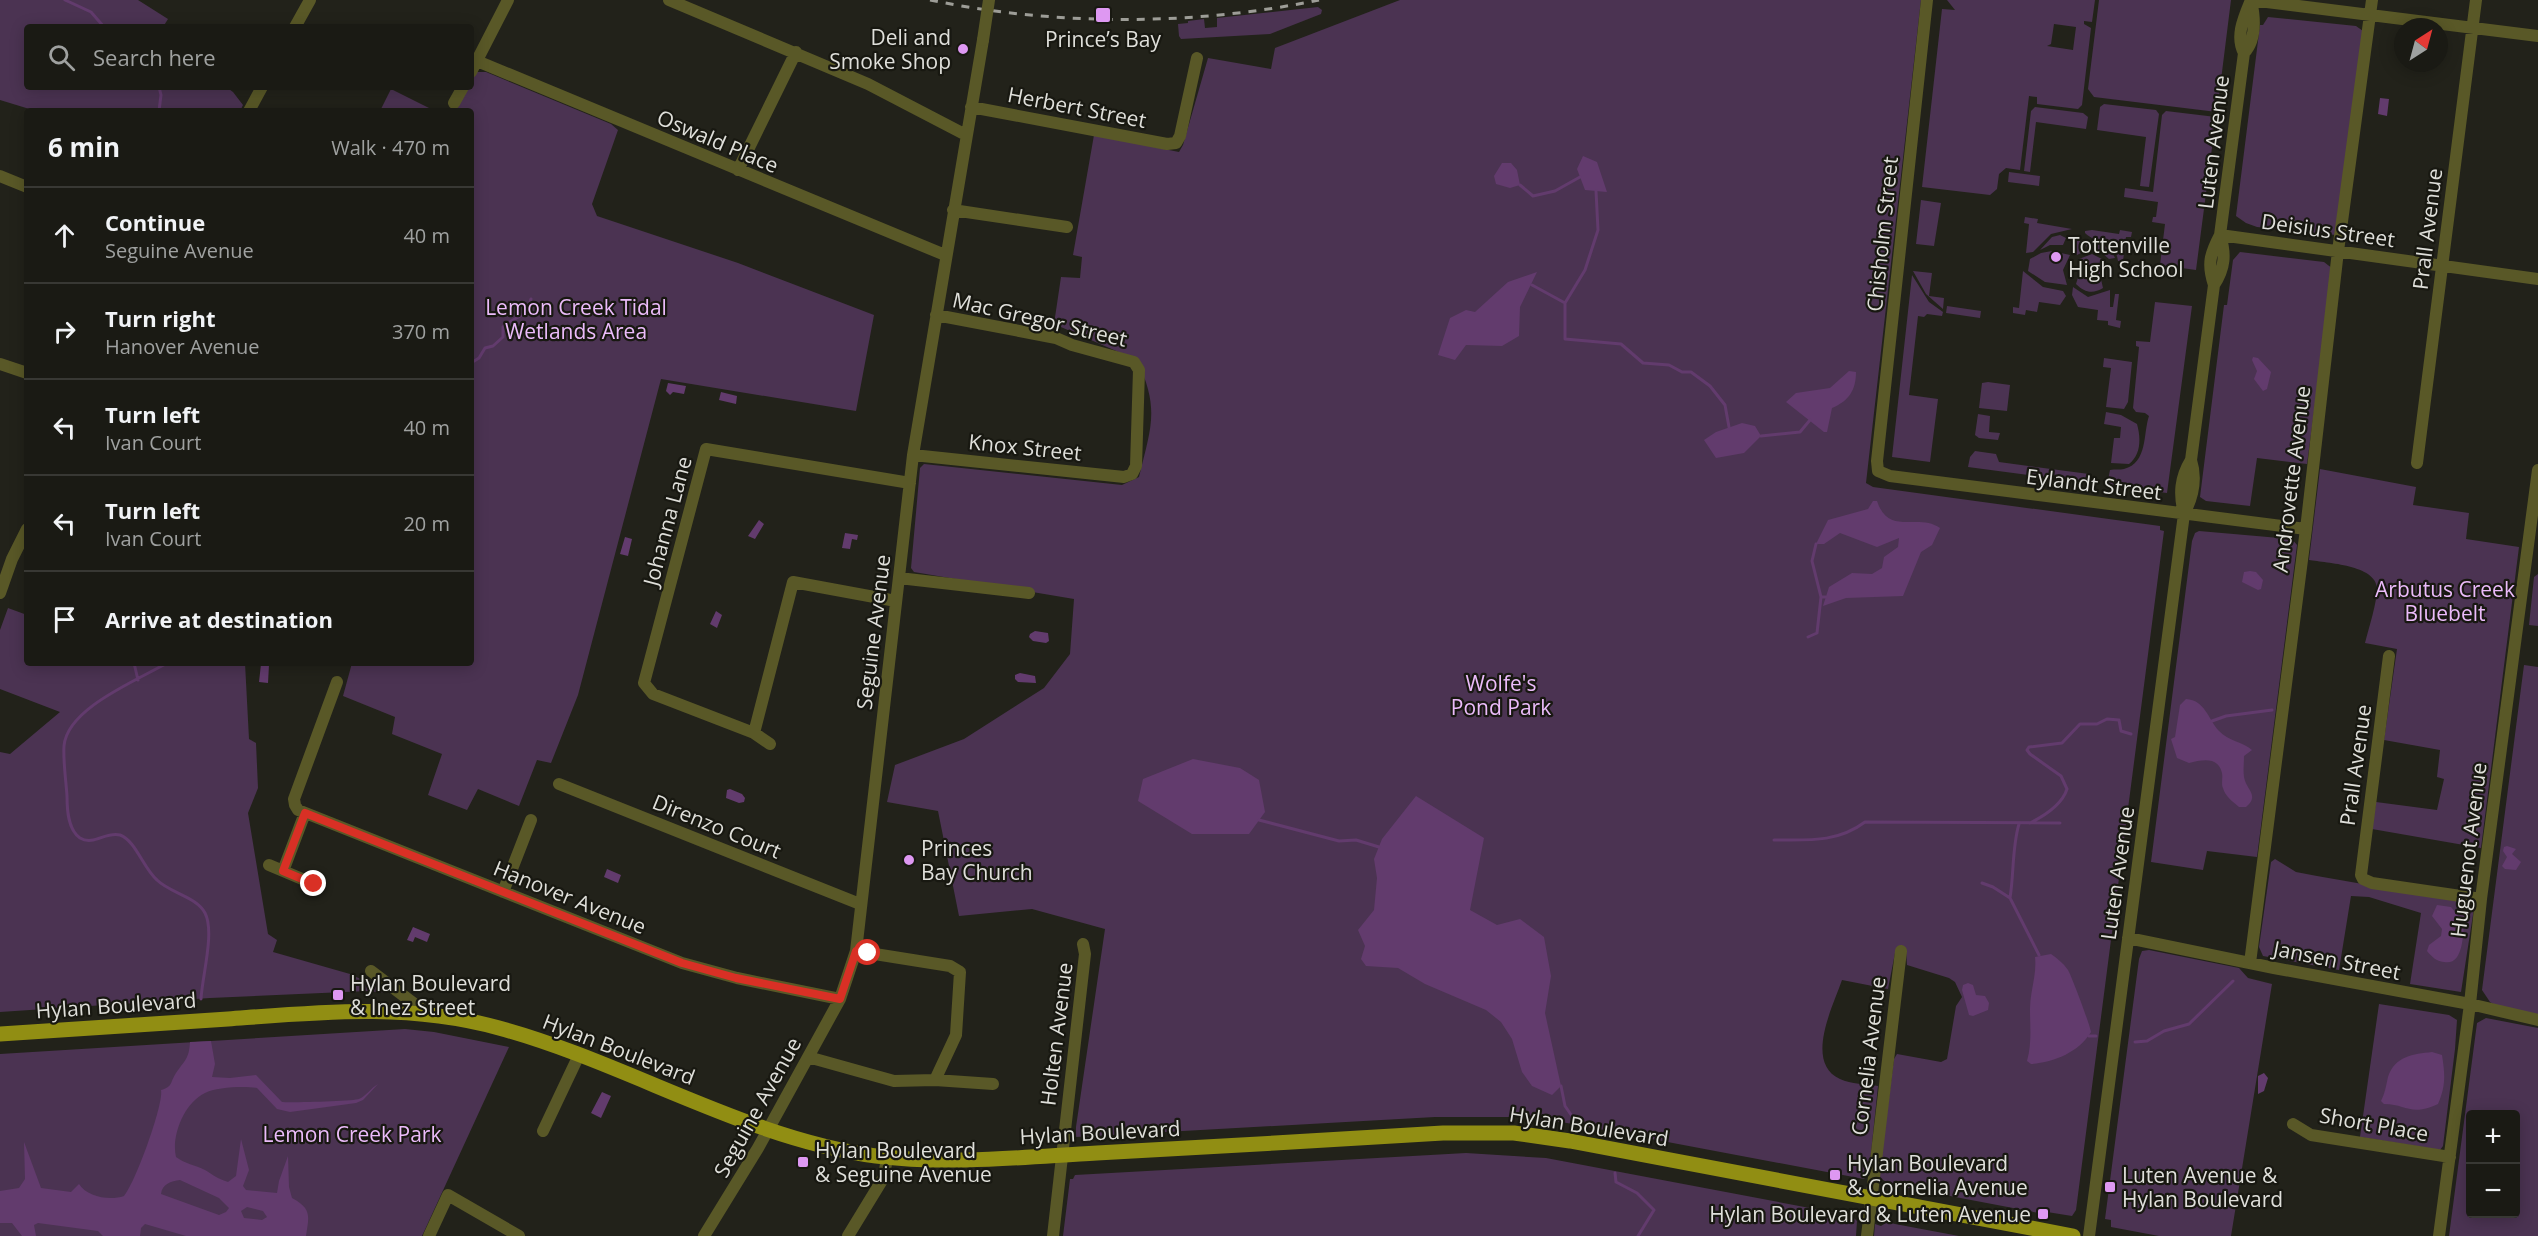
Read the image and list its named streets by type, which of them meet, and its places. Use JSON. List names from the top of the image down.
{
  "streets": {
    "main road": ["Hylan Boulevard"],
    "street": [
      "Herbert Street",
      "Oswald Place",
      "Luten Avenue",
      "Prall Avenue",
      "Deisius Street",
      "Chisholm Street",
      "Mac Gregor Street",
      "Knox Street",
      "Androvette Avenue",
      "Eylandt Street",
      "Johanna Lane",
      "Seguine Avenue",
      "Direnzo Court",
      "Huguenot Avenue",
      "Hanover Avenue",
      "Jansen Street",
      "Holten Avenue",
      "Cornelia Avenue",
      "Short Place"
    ]
  },
  "crossings": [
    ["Herbert Street", "Seguine Avenue"],
    ["Oswald Place", "Seguine Avenue"],
    ["Luten Avenue", "Deisius Street"],
    ["Luten Avenue", "Eylandt Street"],
    ["Luten Avenue", "Jansen Street"],
    ["Prall Avenue", "Deisius Street"],
    ["Prall Avenue", "Huguenot Avenue"],
    ["Deisius Street", "Androvette Avenue"],
    ["Chisholm Street", "Eylandt Street"],
    ["Mac Gregor Street", "Knox Street"],
    ["Mac Gregor Street", "Seguine Avenue"],
    ["Knox Street", "Seguine Avenue"],
    ["Androvette Avenue", "Eylandt Street"],
    ["Androvette Avenue", "Jansen Street"],
    ["Johanna Lane", "Seguine Avenue"],
    ["Seguine Avenue", "Direnzo Court"],
    ["Seguine Avenue", "Hanover Avenue"],
    ["Seguine Avenue", "Hylan Boulevard"],
    ["Huguenot Avenue", "Jansen Street"],
    ["Huguenot Avenue", "Short Place"],
    ["Hylan Boulevard", "Holten Avenue"],
    ["Hylan Boulevard", "Cornelia Avenue"]
  ],
  "parks": [
    "Lemon Creek Tidal Wetlands Area",
    "Arbutus Creek Bluebelt",
    "Wolfe's Pond Park",
    "Lemon Creek Park"
  ],
  "places": {
    "transit": [
      "Prince’s Bay",
      "Hylan Boulevard & Inez Street",
      "Hylan Boulevard & Seguine Avenue",
      "Hylan Boulevard & Cornelia Avenue",
      "Luten Avenue & Hylan Boulevard",
      "Hylan Boulevard & Luten Avenue"
    ],
    "other": ["Deli and Smoke Shop", "Tottenville High School", "Princes Bay Church"]
  },
  "north": "top right",
  "page": {
    "search": "Search here",
    "heading": ["6 min", "Walk · 470 m"],
    "list": [
      ["Continue", "Seguine Avenue", "40 m"],
      ["Turn right", "Hanover Avenue", "370 m"],
      ["Turn left", "Ivan Court", "40 m"],
      ["Turn left", "Ivan Court", "20 m"],
      "Arrive at destination"
    ],
    "map_buttons": ["+", "−"]
  }
}
